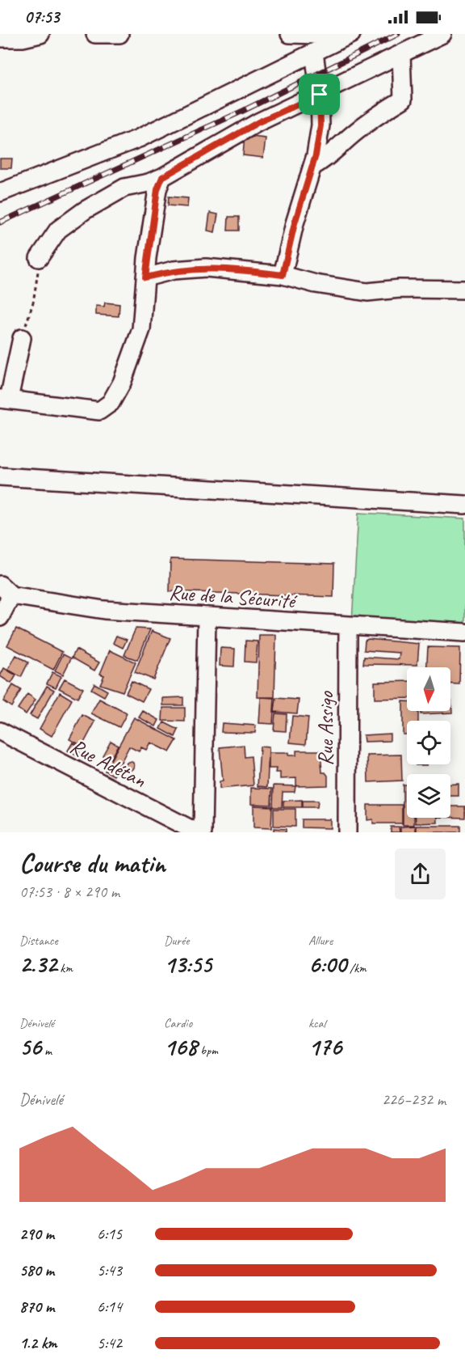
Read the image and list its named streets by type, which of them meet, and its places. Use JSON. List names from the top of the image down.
{
  "streets": {
    "street": ["Rue de la Sécurité", "Rue Assigo", "Rue Adétan"]
  },
  "crossings": [
    ["Rue de la Sécurité", "Rue Assigo"]
  ],
  "north": "bottom",
  "page": {
    "status": "07:53",
    "heading": ["Course du matin", "07:53 · 8 × 290 m"],
    "stats": [
      ["Distance", "2.32 km"],
      ["Durée", "13:55"],
      ["Allure", "6:00 /km"],
      ["Dénivelé", "56 m"],
      ["Cardio", "168 bpm"],
      ["kcal", "176"]
    ],
    "chart": ["Dénivelé", "226–232 m"],
    "list": [
      {
        "name": "290 m",
        "note": "6:15"
      },
      {
        "name": "580 m",
        "note": "5:43"
      },
      {
        "name": "870 m",
        "note": "6:14"
      },
      {
        "name": "1.2 km",
        "note": "5:42"
      }
    ]
  }
}
